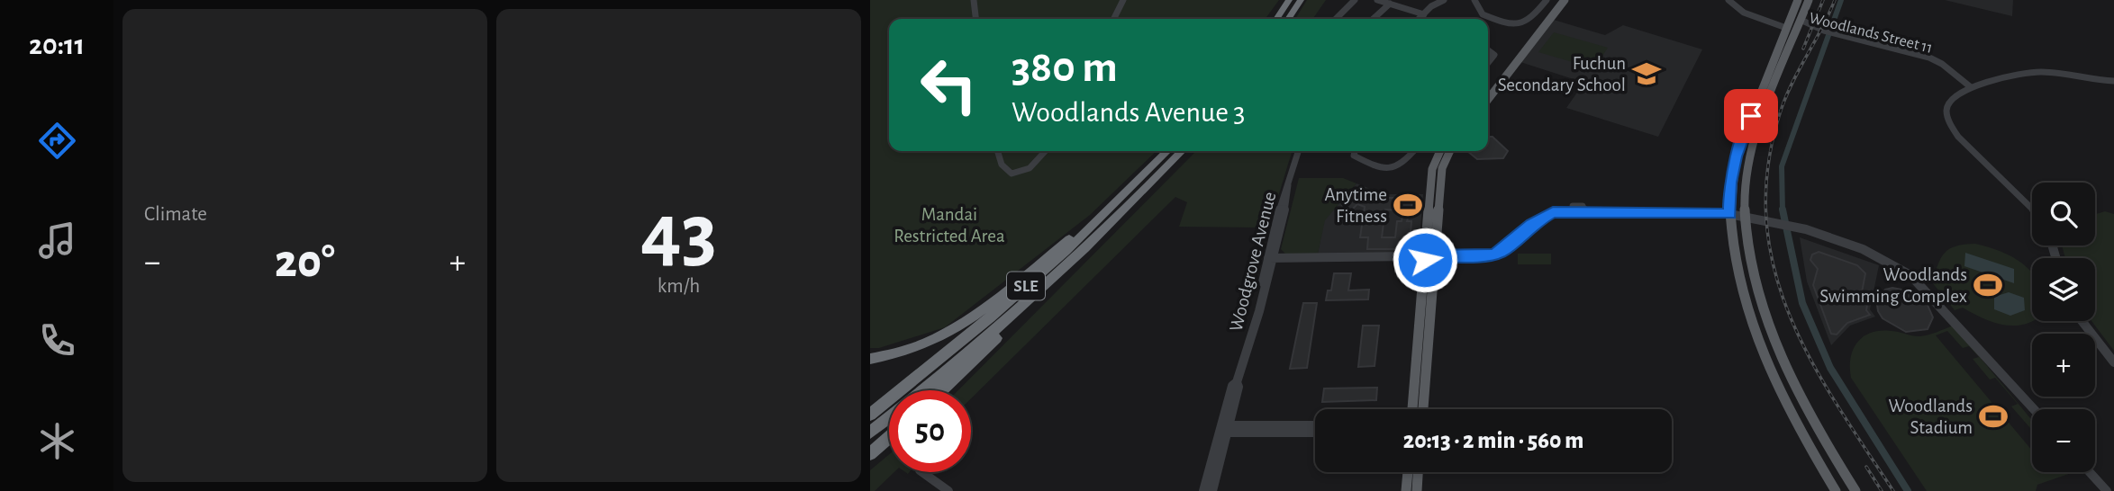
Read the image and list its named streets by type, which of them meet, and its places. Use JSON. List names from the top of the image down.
{
  "streets": {
    "highway": ["SLE"],
    "street": ["Woodlands Street 11", "Woodgrove Avenue"]
  },
  "parks": ["Mandai Restricted Area"],
  "places": {
    "school or university": ["Fuchun Secondary School"],
    "sports": ["Anytime Fitness", "Woodlands Swimming Complex", "Woodlands Stadium"]
  },
  "page": {
    "tabs": "20:11",
    "tile": [
      "Climate",
      ["43", "km/h"]
    ],
    "turn": ["380 m", "Woodlands Avenue 3"],
    "map_buttons": ["+", "−"],
    "heat": ["−", "20°", "+"],
    "limit": "50",
    "trip": "20:13 · 2 min · 560 m"
  }
}
